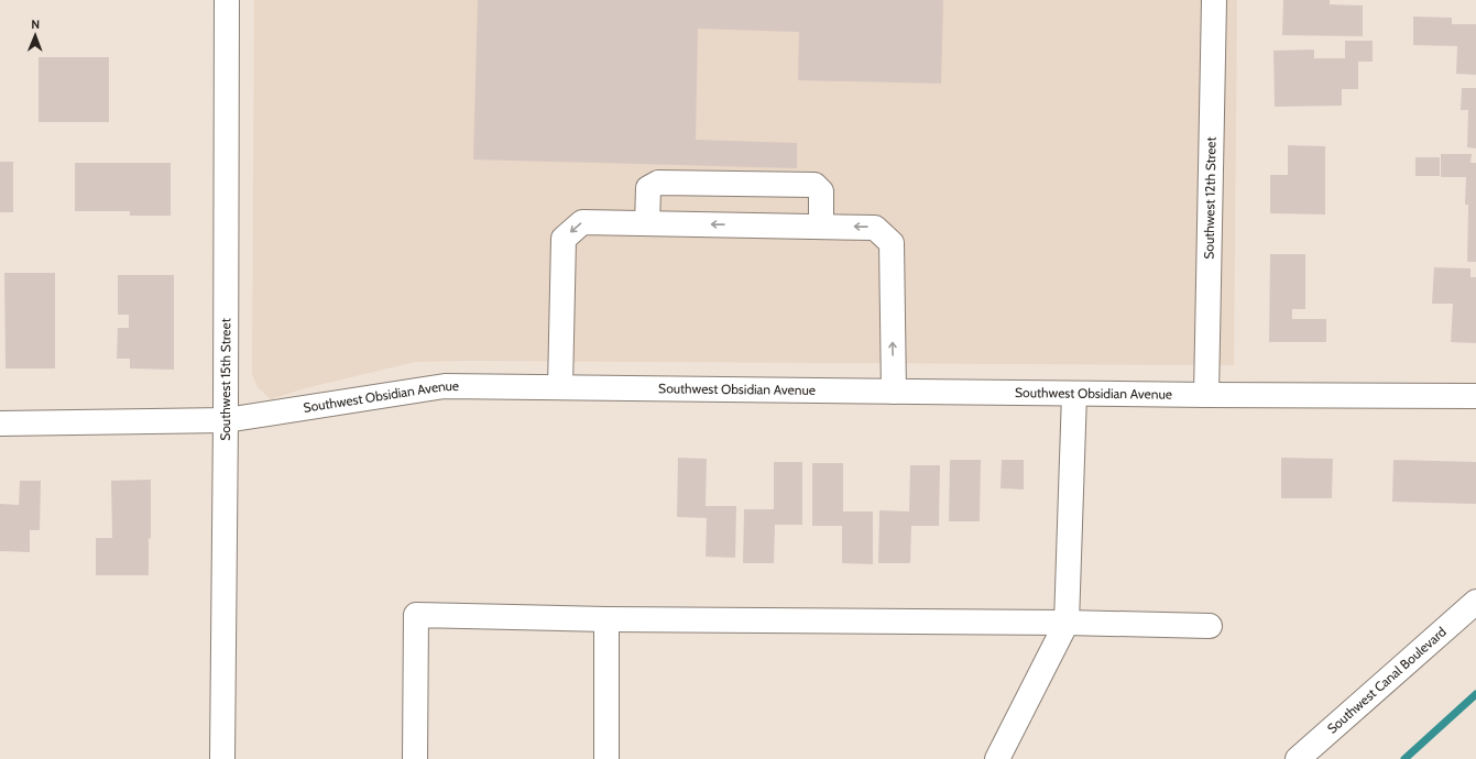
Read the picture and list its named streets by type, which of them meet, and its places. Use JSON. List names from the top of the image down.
{
  "streets": {
    "street": [
      "Southwest 12th Street",
      "Southwest 15th Street",
      "Southwest Obsidian Avenue",
      "Southwest Canal Boulevard"
    ]
  },
  "crossings": [
    ["Southwest 12th Street", "Southwest Obsidian Avenue"],
    ["Southwest 15th Street", "Southwest Obsidian Avenue"]
  ],
  "north": "top"
}
